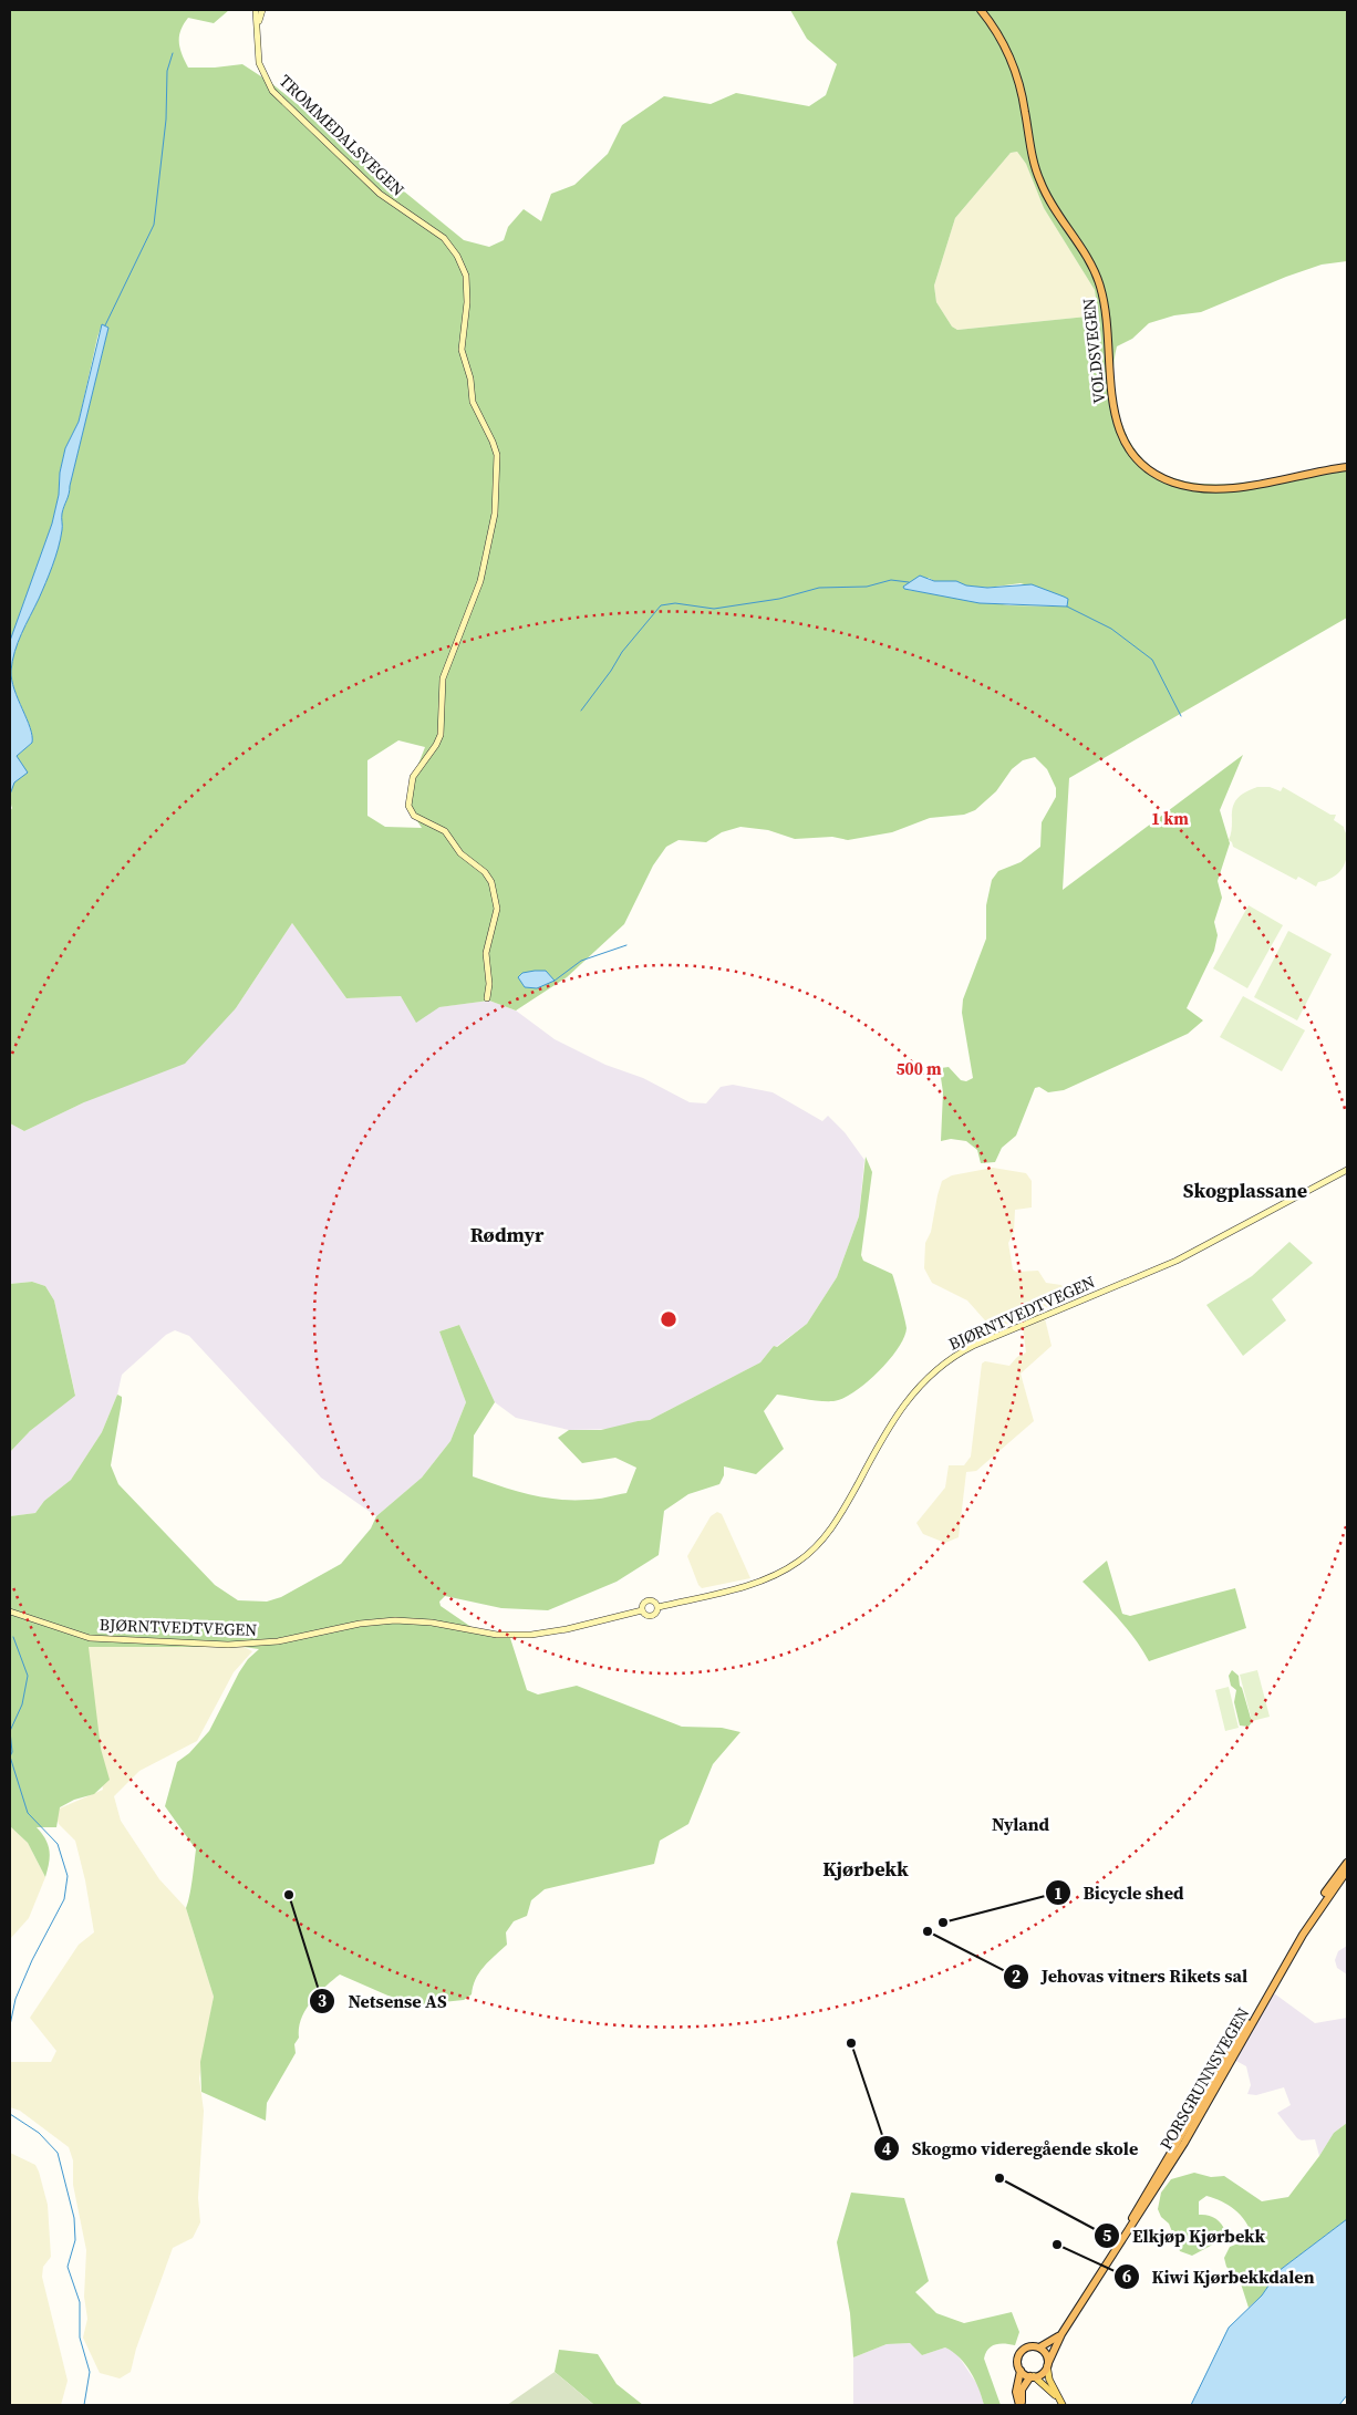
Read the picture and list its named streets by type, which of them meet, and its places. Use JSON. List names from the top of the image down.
{
  "streets": {
    "highway": ["VOLDSVEGEN", "PORSGRUNNSVEGEN"],
    "main road": ["TROMMEDALSVEGEN", "BJØRNTVEDTVEGEN"]
  },
  "districts": [
    "Skogplassane",
    "Rødmyr",
    "Nyland",
    "Kjørbekk"
  ],
  "places": [
    "Netsense AS",
    "Bicycle shed",
    "Jehovas vitners Rikets sal",
    "Skogmo videregående skole",
    "Elkjøp Kjørbekk",
    "Kiwi Kjørbekkdalen"
  ],
  "rings": ["1 km", "500 m"]
}
